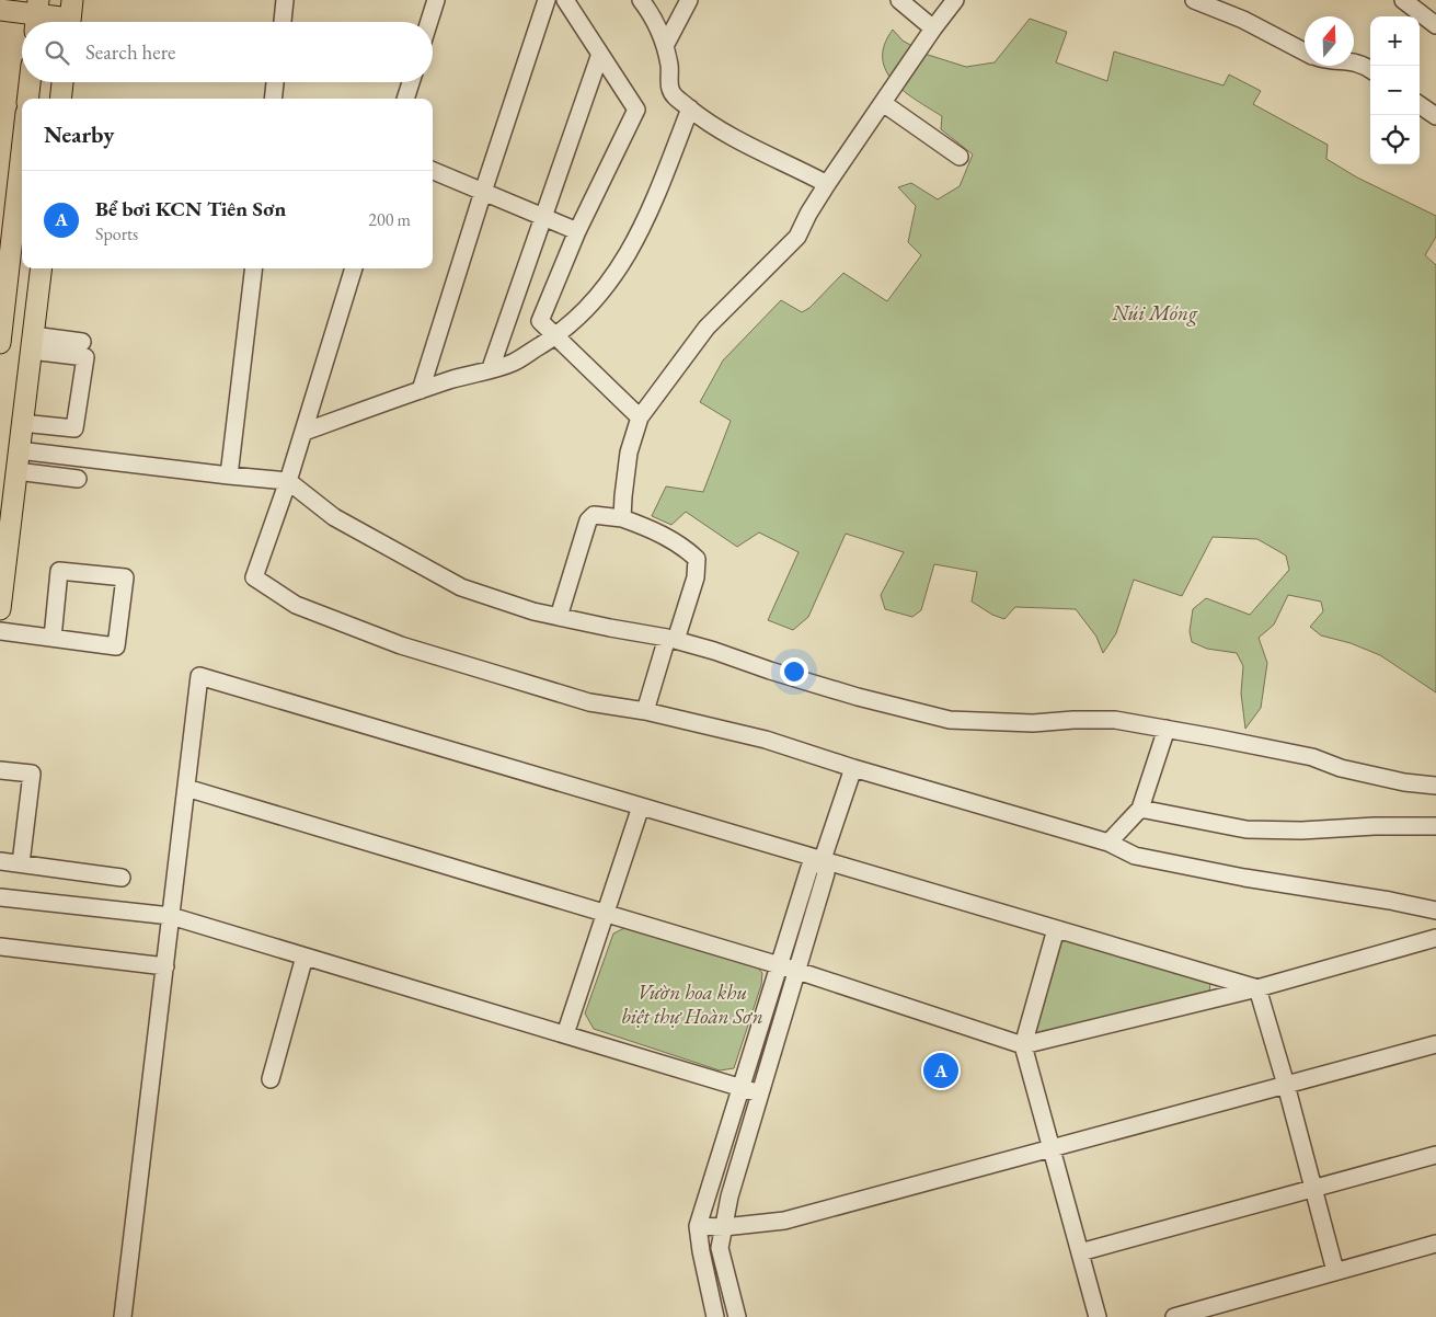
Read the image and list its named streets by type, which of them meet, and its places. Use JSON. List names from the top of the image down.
{
  "parks": ["Núi Móng", "Vườn hoa khu biệt thự Hoàn Sơn"],
  "north": "top",
  "page": {
    "map_buttons": ["+", "−"],
    "search": "Search here",
    "heading": "Nearby",
    "list": [
      {
        "mark": "A",
        "name": "Bể bơi KCN Tiên Sơn",
        "note": "Sports",
        "value": "200 m"
      }
    ],
    "pins": "A"
  }
}
